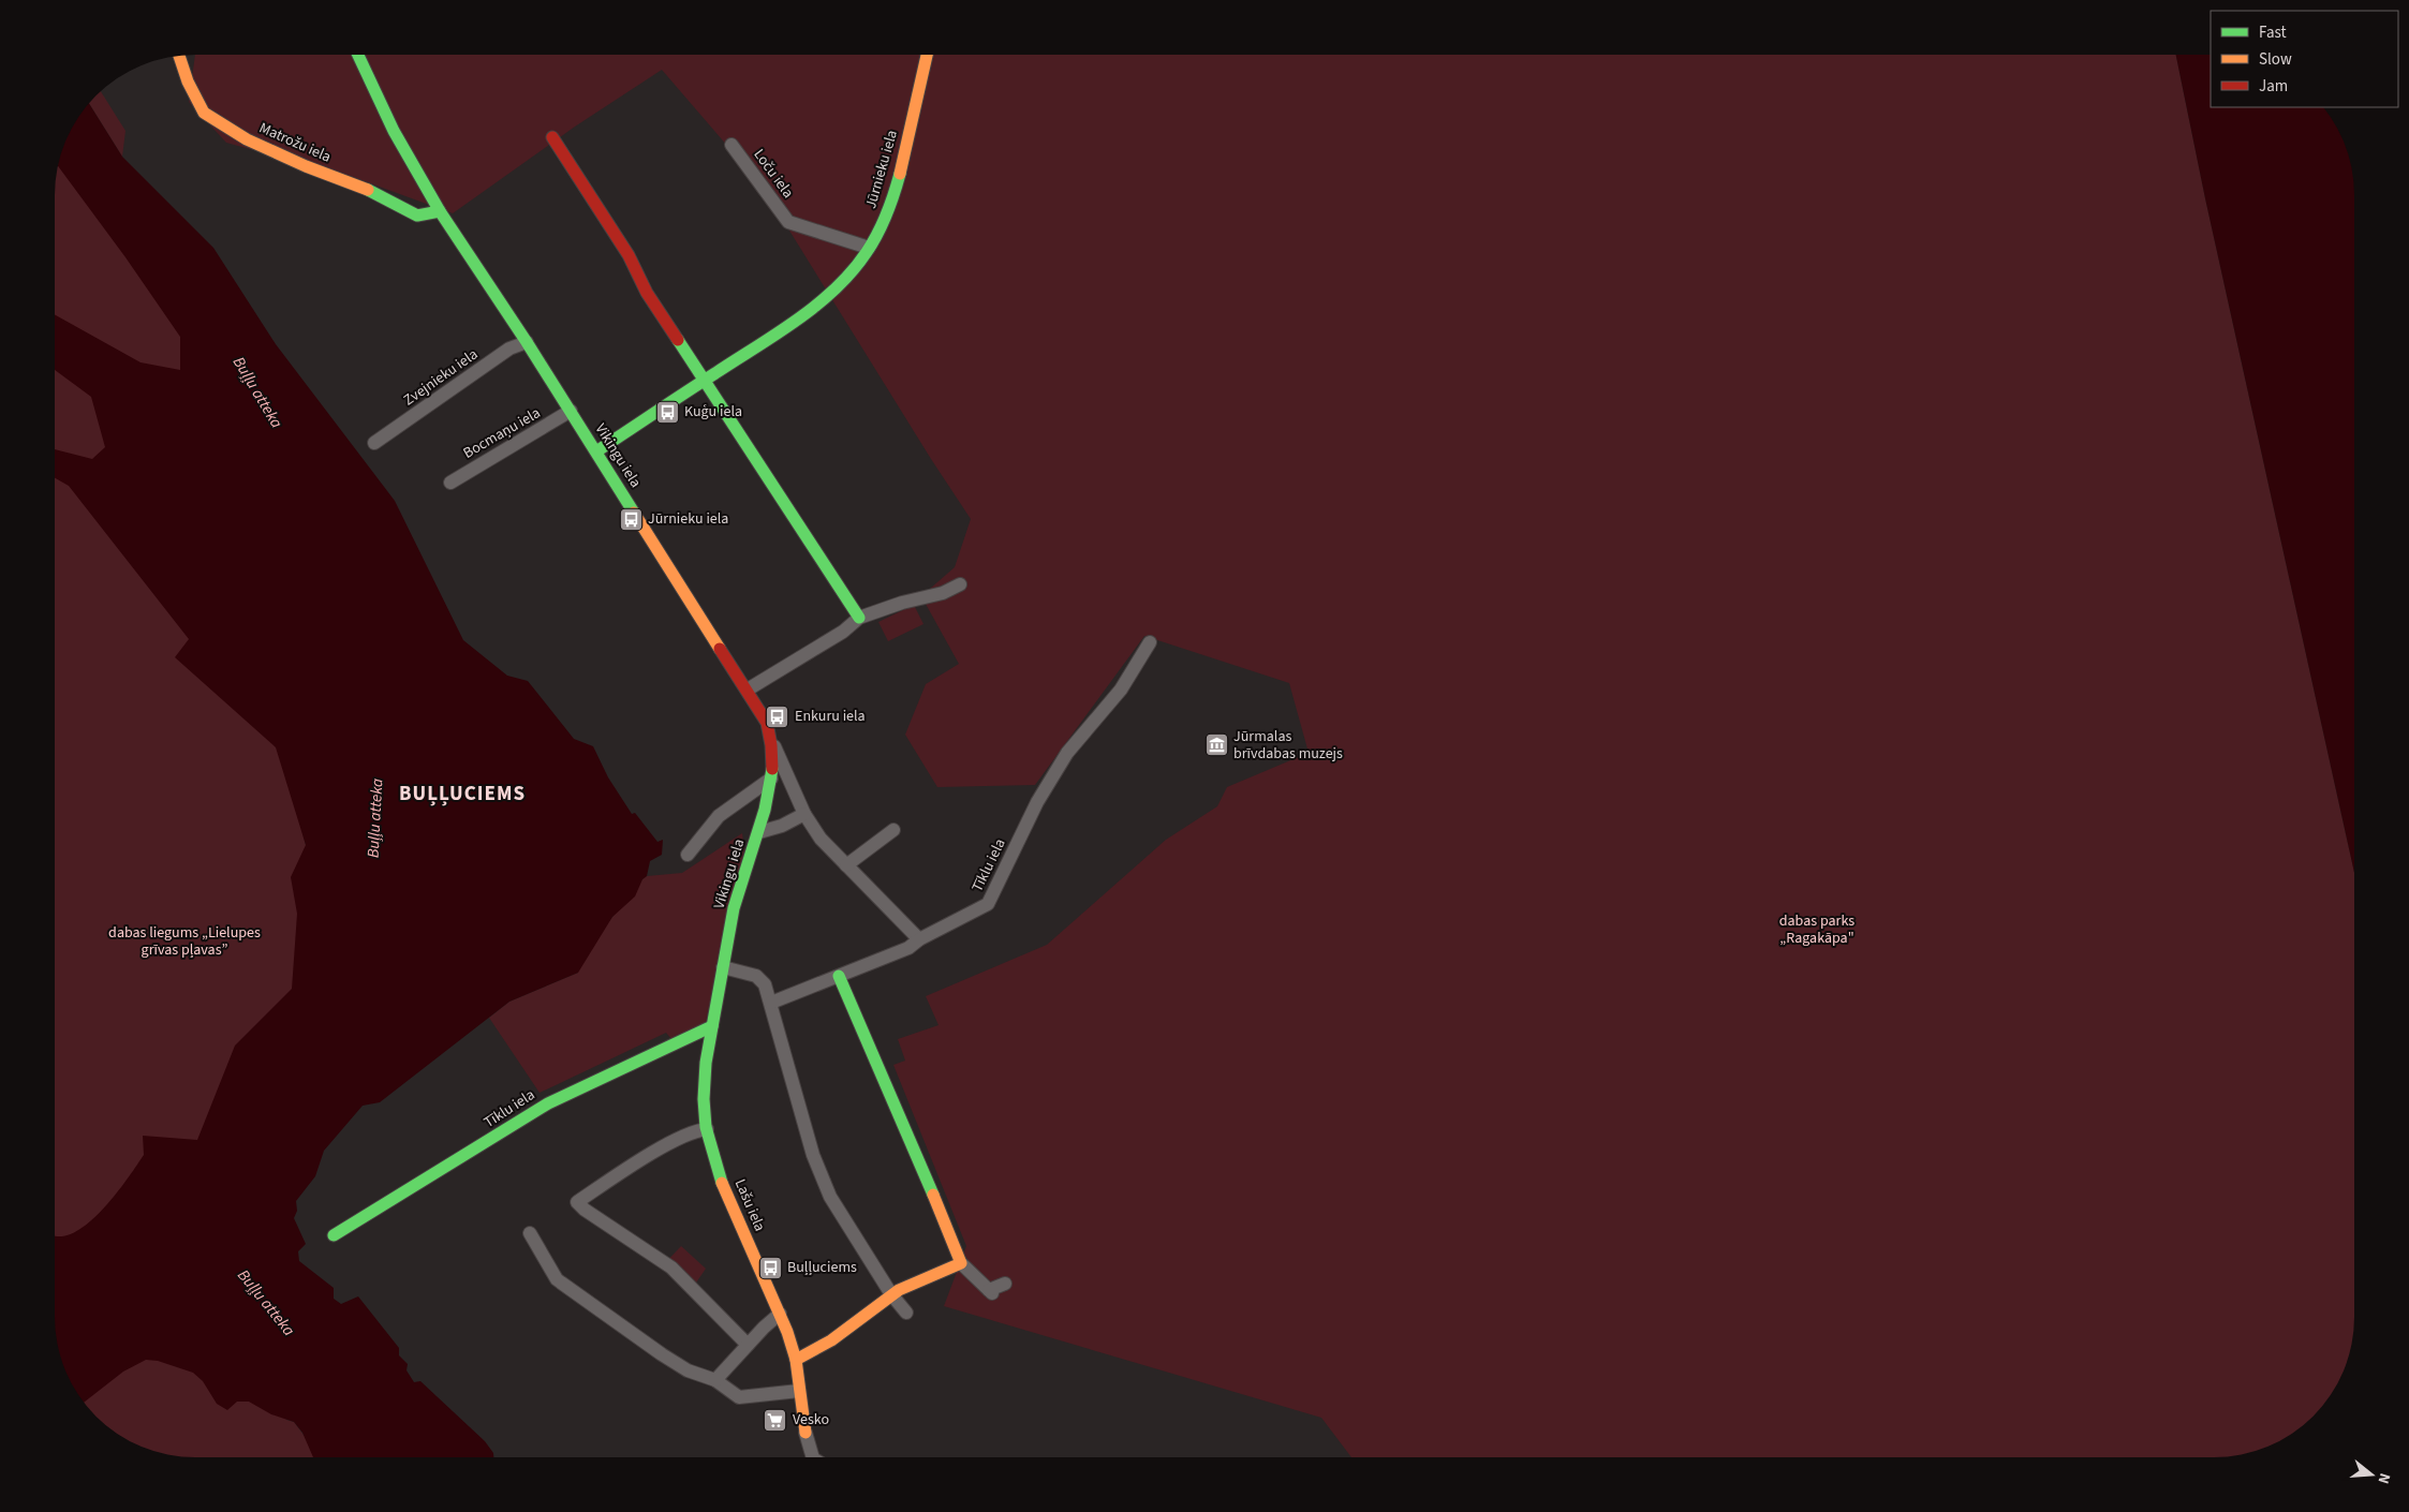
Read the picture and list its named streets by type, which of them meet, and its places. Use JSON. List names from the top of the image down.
{
  "streets": {
    "street": [
      "Matrožu iela",
      "Jūrnieku iela",
      "Loču iela",
      "Zvejnieku iela",
      "Bocmaņu iela",
      "Vikingu iela",
      "Tīklu iela",
      "Lašu iela"
    ]
  },
  "crossings": [
    ["Matrožu iela", "Vikingu iela"],
    ["Jūrnieku iela", "Loču iela"],
    ["Jūrnieku iela", "Vikingu iela"],
    ["Zvejnieku iela", "Vikingu iela"],
    ["Bocmaņu iela", "Vikingu iela"],
    ["Vikingu iela", "Tīklu iela"],
    ["Vikingu iela", "Lašu iela"],
    ["Tīklu iela", "Lašu iela"]
  ],
  "districts": ["BUĻĻUCIEMS"],
  "water": ["Buļļu atteka"],
  "parks": ["dabas parks „Ragakāpa\"", "dabas liegums „Lielupes grīvas pļavas”"],
  "places": {
    "bus stop": [
      "Kuģu iela",
      "Jūrnieku iela",
      "Enkuru iela",
      "Buļļuciems"
    ],
    "museum": ["Jūrmalas brīvdabas muzejs"],
    "supermarket": ["Vesko"]
  },
  "legend": ["Fast", "Slow", "Jam"],
  "north": "right"
}
